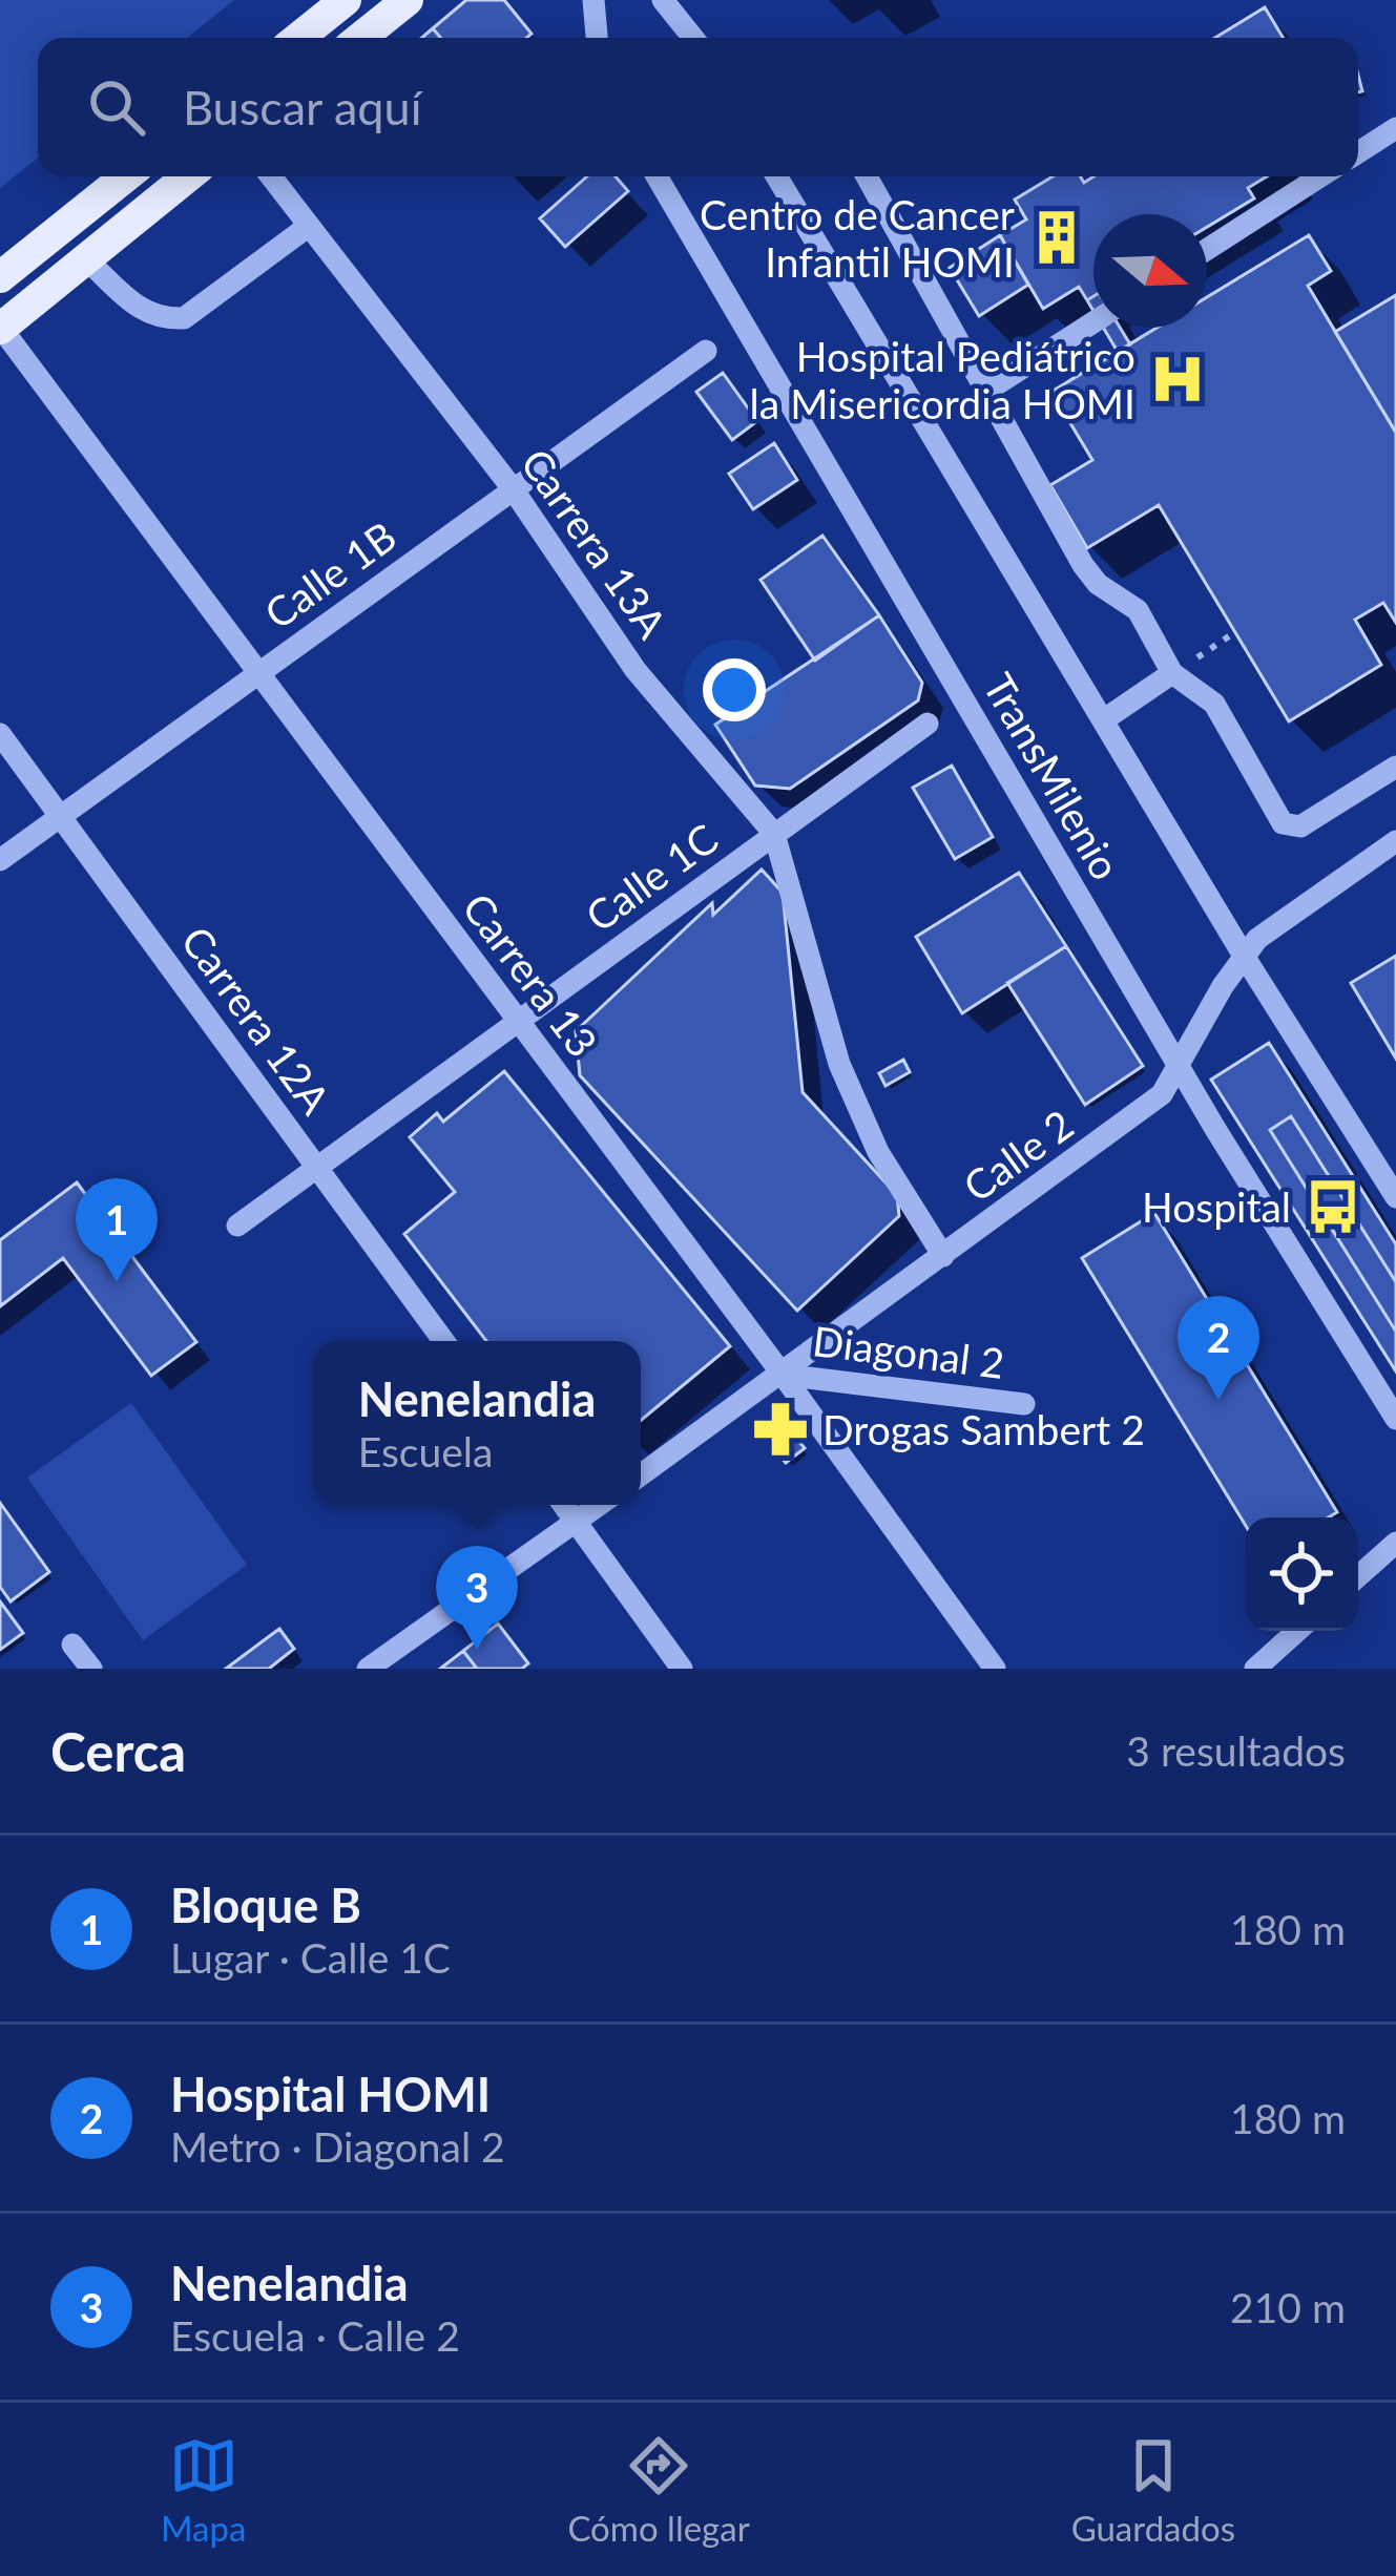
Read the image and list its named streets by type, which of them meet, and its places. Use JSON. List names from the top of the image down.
{
  "streets": {
    "street": [
      "Carrera 13A",
      "Calle 1B",
      "TransMilenio",
      "Calle 1C",
      "Carrera 13",
      "Carrera 12A",
      "Calle 2",
      "Diagonal 2"
    ]
  },
  "crossings": [
    ["Carrera 13A", "Calle 1B"],
    ["Carrera 13A", "Calle 1C"],
    ["Carrera 13A", "Calle 2"],
    ["Calle 1B", "Carrera 13"],
    ["Calle 1B", "Carrera 12A"],
    ["TransMilenio", "Calle 2"],
    ["Calle 1C", "Carrera 13"],
    ["Calle 1C", "Carrera 12A"],
    ["Carrera 13", "Calle 2"],
    ["Carrera 13", "Diagonal 2"],
    ["Calle 2", "Diagonal 2"]
  ],
  "places": {
    "building": ["Centro de Cancer Infantil HOMI"],
    "hospital": ["Hospital Pediátrico la Misericordia HOMI"],
    "bus stop": ["Hospital"],
    "pharmacy": ["Drogas Sambert 2"]
  },
  "north": "right",
  "page": {
    "search": "Buscar aquí",
    "pins": ["1", "2", "3"],
    "popup": ["Nenelandia", "Escuela"],
    "heading": ["Cerca", "3 resultados"],
    "list": [
      {
        "mark": "1",
        "name": "Bloque B",
        "note": "Lugar · Calle 1C",
        "value": "180 m"
      },
      {
        "mark": "2",
        "name": "Hospital HOMI",
        "note": "Metro · Diagonal 2",
        "value": "180 m"
      },
      {
        "mark": "3",
        "name": "Nenelandia",
        "note": "Escuela · Calle 2",
        "value": "210 m"
      }
    ],
    "nav": ["Mapa", "Cómo llegar", "Guardados"]
  }
}
